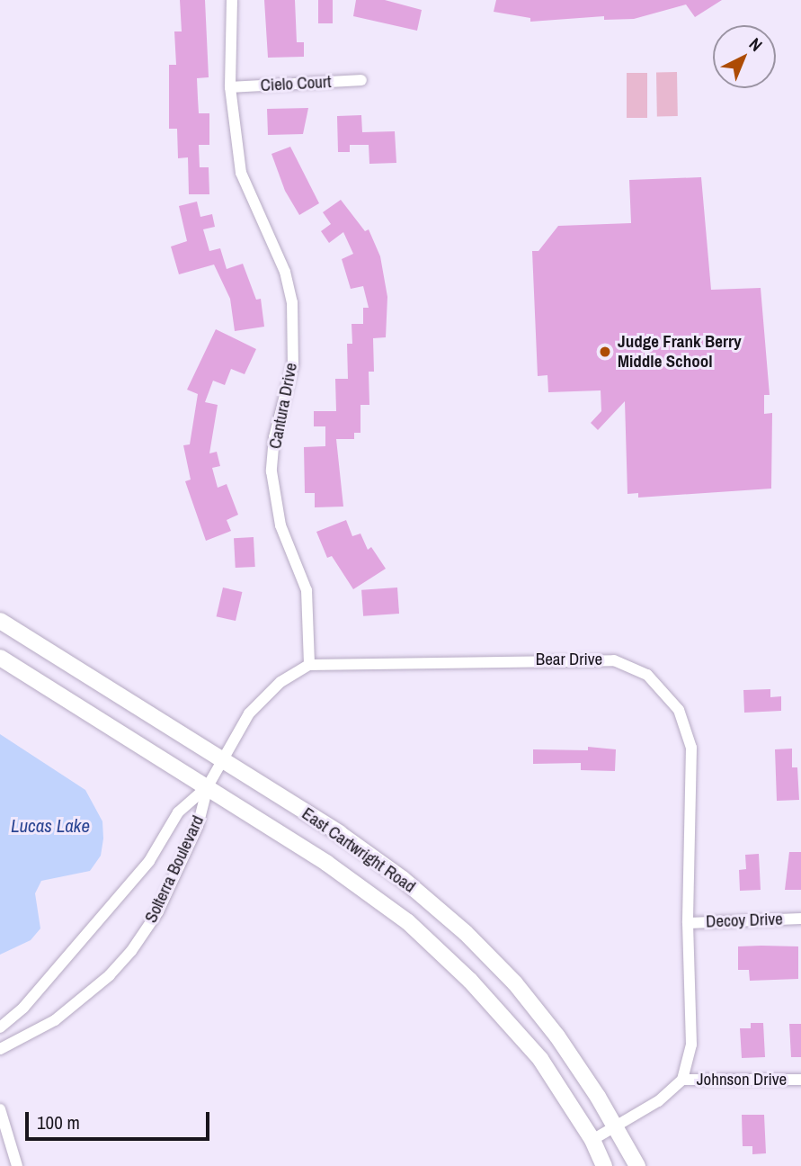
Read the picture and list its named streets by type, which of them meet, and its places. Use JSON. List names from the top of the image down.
{
  "streets": {
    "main road": ["East Cartwright Road"],
    "street": [
      "Cielo Court",
      "Cantura Drive",
      "Bear Drive",
      "Solterra Boulevard",
      "Decoy Drive",
      "Johnson Drive"
    ]
  },
  "crossings": [
    ["Cielo Court", "Cantura Drive"],
    ["Cantura Drive", "Bear Drive"],
    ["Bear Drive", "East Cartwright Road"],
    ["Bear Drive", "Solterra Boulevard"],
    ["Bear Drive", "Decoy Drive"],
    ["Bear Drive", "Johnson Drive"],
    ["East Cartwright Road", "Solterra Boulevard"]
  ],
  "water": ["Lucas Lake"],
  "places": ["Judge Frank Berry Middle School"],
  "scale_bar": "100 m",
  "north": "top right"
}
